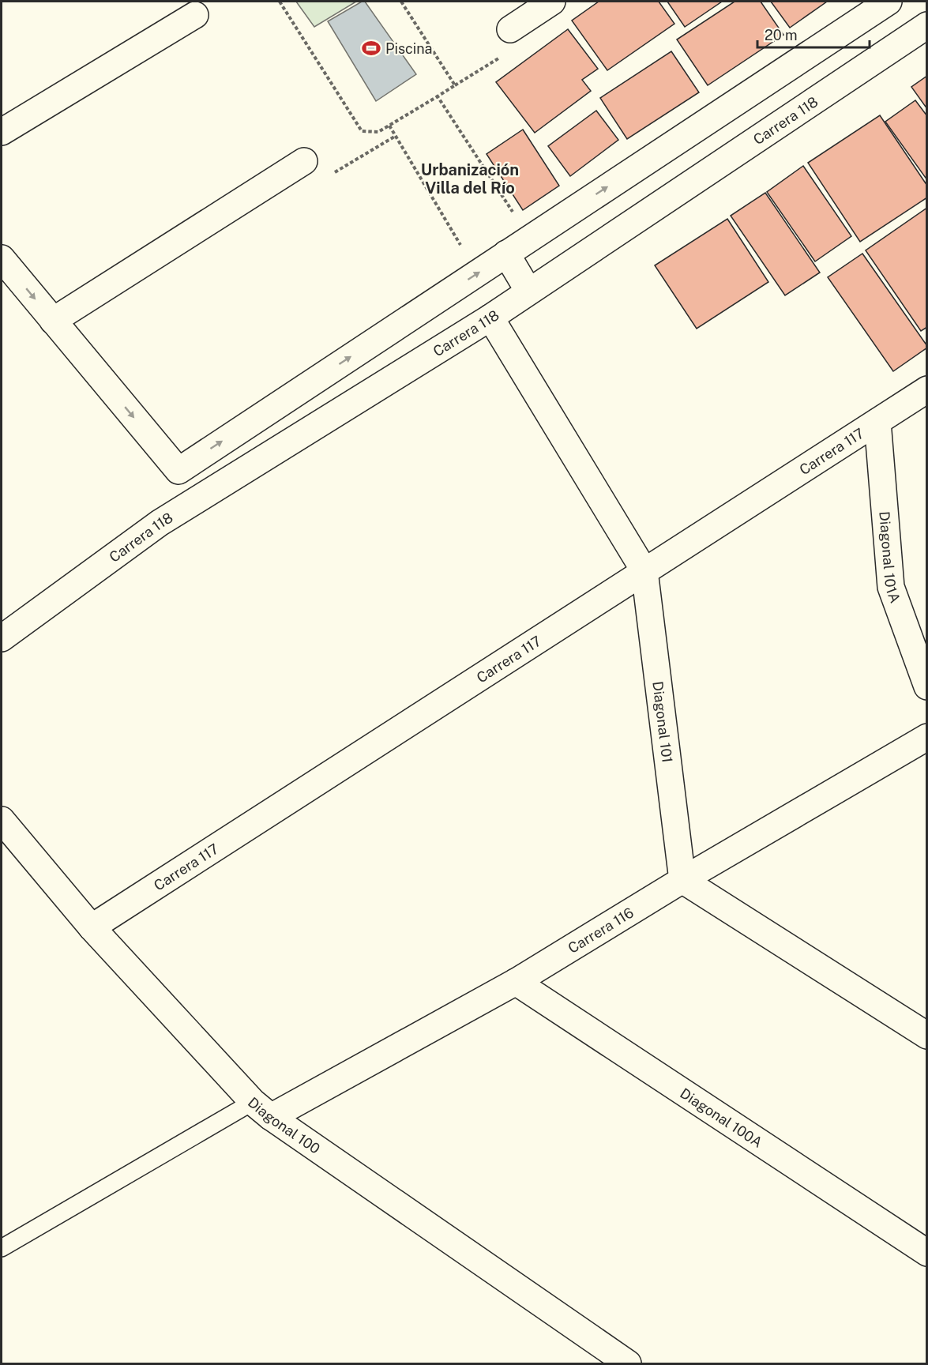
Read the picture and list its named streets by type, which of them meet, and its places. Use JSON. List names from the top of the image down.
{
  "streets": {
    "street": [
      "Carrera 118",
      "Carrera 117",
      "Diagonal 101A",
      "Diagonal 101",
      "Carrera 116",
      "Diagonal 100A",
      "Diagonal 100"
    ]
  },
  "crossings": [
    ["Carrera 118", "Diagonal 101"],
    ["Carrera 117", "Diagonal 101A"],
    ["Carrera 117", "Diagonal 101"],
    ["Carrera 117", "Diagonal 100"],
    ["Diagonal 101", "Carrera 116"],
    ["Carrera 116", "Diagonal 100A"],
    ["Carrera 116", "Diagonal 100"]
  ],
  "districts": ["Urbanización Villa del Río"],
  "places": {
    "sports": ["Piscina"]
  },
  "scale_bar": "20 m"
}
